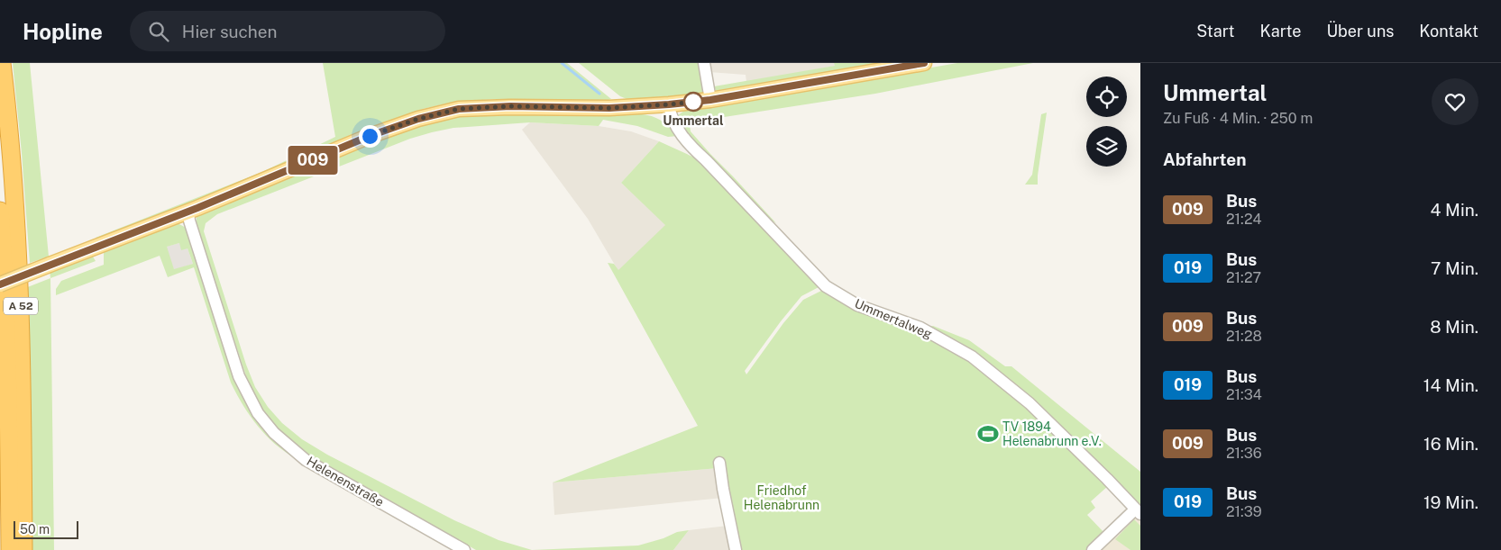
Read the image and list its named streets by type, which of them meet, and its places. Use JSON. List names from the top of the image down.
{
  "streets": {
    "highway": ["A 52"],
    "street": ["Ummertalweg", "Helenenstraße"]
  },
  "parks": ["Friedhof Helenabrunn"],
  "places": {
    "other": ["Ummertal"],
    "sports": ["TV 1894 Helenabrunn e.V."]
  },
  "lines": ["bus line 009"],
  "scale_bar": "50 m",
  "page": {
    "header": "Hopline",
    "search": "Hier suchen",
    "nav": [
      "Start",
      "Karte",
      "Über uns",
      "Kontakt"
    ],
    "on_map": "009",
    "heading": [
      ["Ummertal", "Zu Fuß · 4 Min. · 250 m"],
      "Abfahrten"
    ],
    "list": [
      {
        "mark": "009",
        "name": "Bus",
        "note": "21:24",
        "value": "4 Min."
      },
      {
        "mark": "019",
        "name": "Bus",
        "note": "21:27",
        "value": "7 Min."
      },
      {
        "mark": "009",
        "name": "Bus",
        "note": "21:28",
        "value": "8 Min."
      },
      {
        "mark": "019",
        "name": "Bus",
        "note": "21:34",
        "value": "14 Min."
      },
      {
        "mark": "009",
        "name": "Bus",
        "note": "21:36",
        "value": "16 Min."
      },
      {
        "mark": "019",
        "name": "Bus",
        "note": "21:39",
        "value": "19 Min."
      }
    ],
    "scale": "50 m"
  }
}
